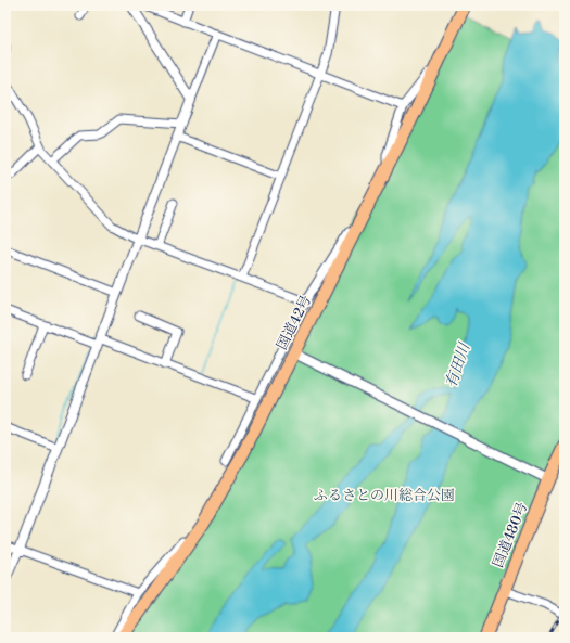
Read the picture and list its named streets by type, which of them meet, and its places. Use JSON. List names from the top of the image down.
{
  "streets": {
    "highway": ["国道42号", "国道480号"]
  },
  "water": ["有田川"],
  "parks": ["ふるさとの川総合公園"]
}
